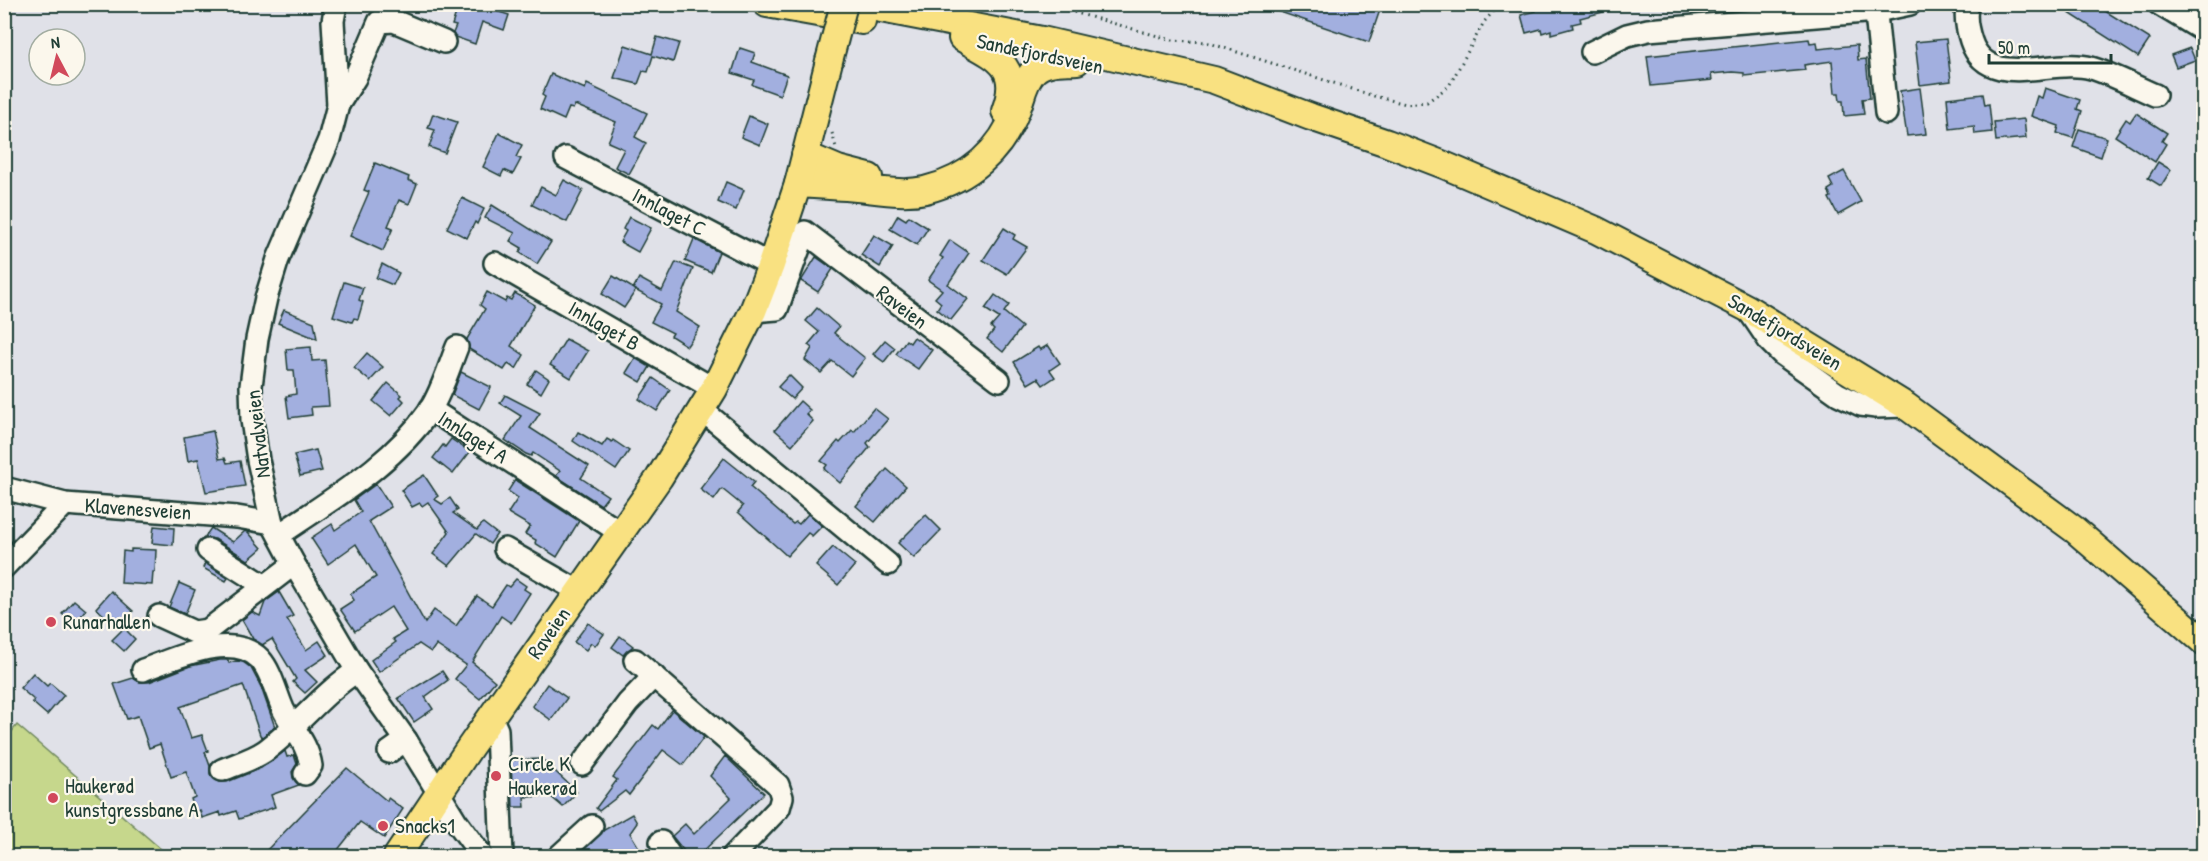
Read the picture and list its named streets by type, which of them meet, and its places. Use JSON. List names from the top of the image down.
{
  "streets": {
    "main road": ["Sandefjordsveien", "Raveien"],
    "street": [
      "Innlaget C",
      "Innlaget B",
      "Natvalveien",
      "Innlaget A",
      "Klavenesveien"
    ]
  },
  "crossings": [
    ["Innlaget C", "Raveien"],
    ["Raveien", "Innlaget B"],
    ["Raveien", "Natvalveien"],
    ["Raveien", "Innlaget A"],
    ["Natvalveien", "Innlaget A"],
    ["Natvalveien", "Klavenesveien"],
    ["Innlaget A", "Klavenesveien"]
  ],
  "places": [
    "Runarhallen",
    "Circle K Haukerød",
    "Haukerød kunstgressbane A",
    "Snacks1"
  ],
  "scale_bar": "50 m",
  "north": "top"
}
